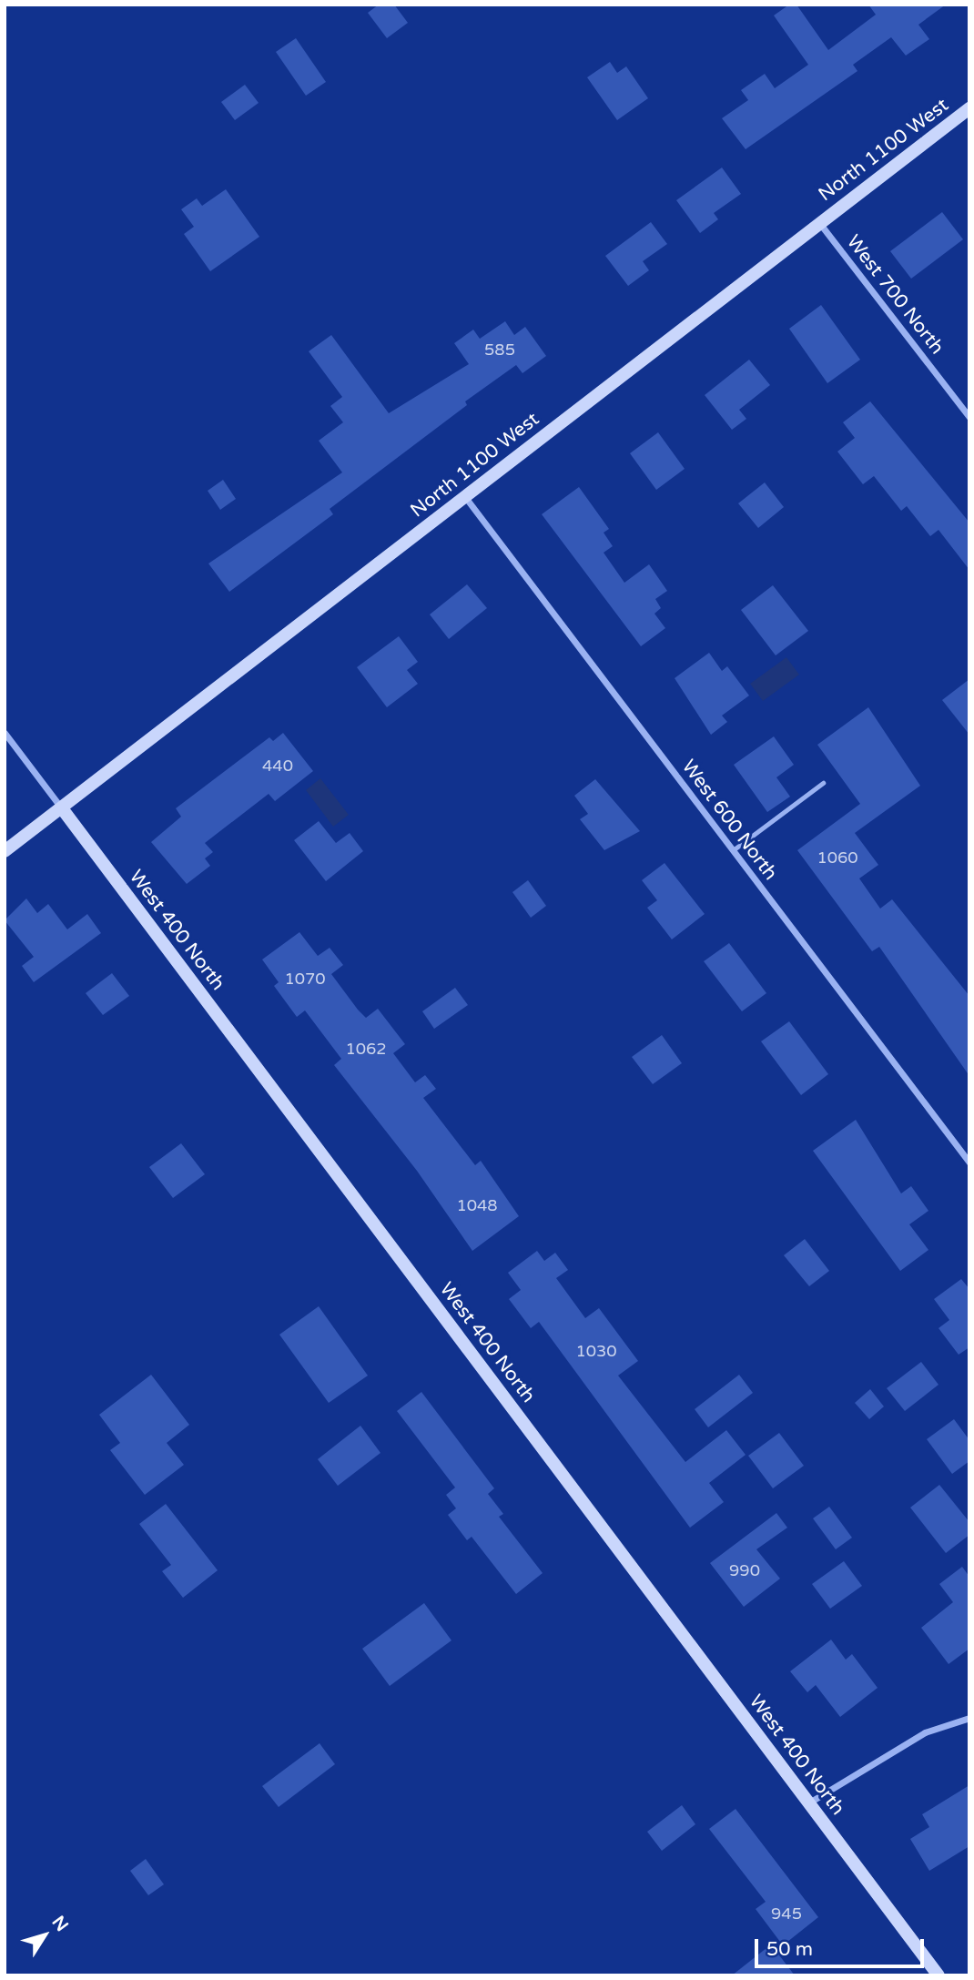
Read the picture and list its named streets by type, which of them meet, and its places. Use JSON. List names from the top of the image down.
{
  "streets": {
    "street": [
      "North 1100 West",
      "West 700 North",
      "West 600 North",
      "West 400 North"
    ]
  },
  "crossings": [
    ["North 1100 West", "West 700 North"],
    ["North 1100 West", "West 600 North"],
    ["North 1100 West", "West 400 North"]
  ],
  "house_numbers": [
    "585",
    "440",
    "1060",
    "1070",
    "1062",
    "1048",
    "1030",
    "990",
    "945"
  ],
  "scale_bar": "50 m",
  "north": "top right"
}
